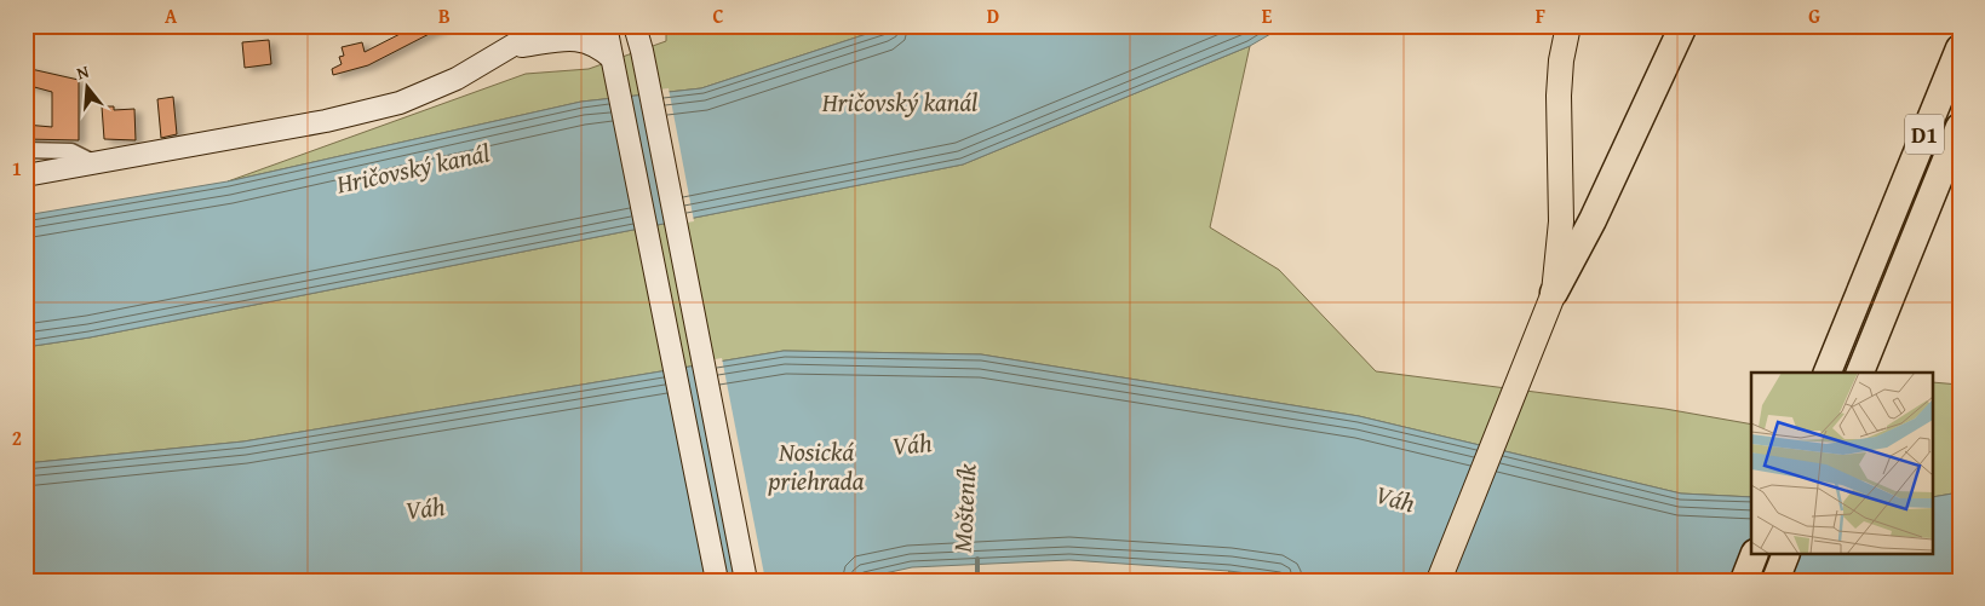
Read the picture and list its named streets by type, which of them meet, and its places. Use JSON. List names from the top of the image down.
{
  "streets": {
    "highway": ["D1"]
  },
  "water": [
    "Hričovský kanál",
    "Váh",
    "Nosická priehrada",
    "Mošteník"
  ],
  "north": "top",
  "grid": {
    "columns": [
      "A",
      "B",
      "C",
      "D",
      "E",
      "F",
      "G"
    ],
    "rows": ["1", "2"]
  }
}
